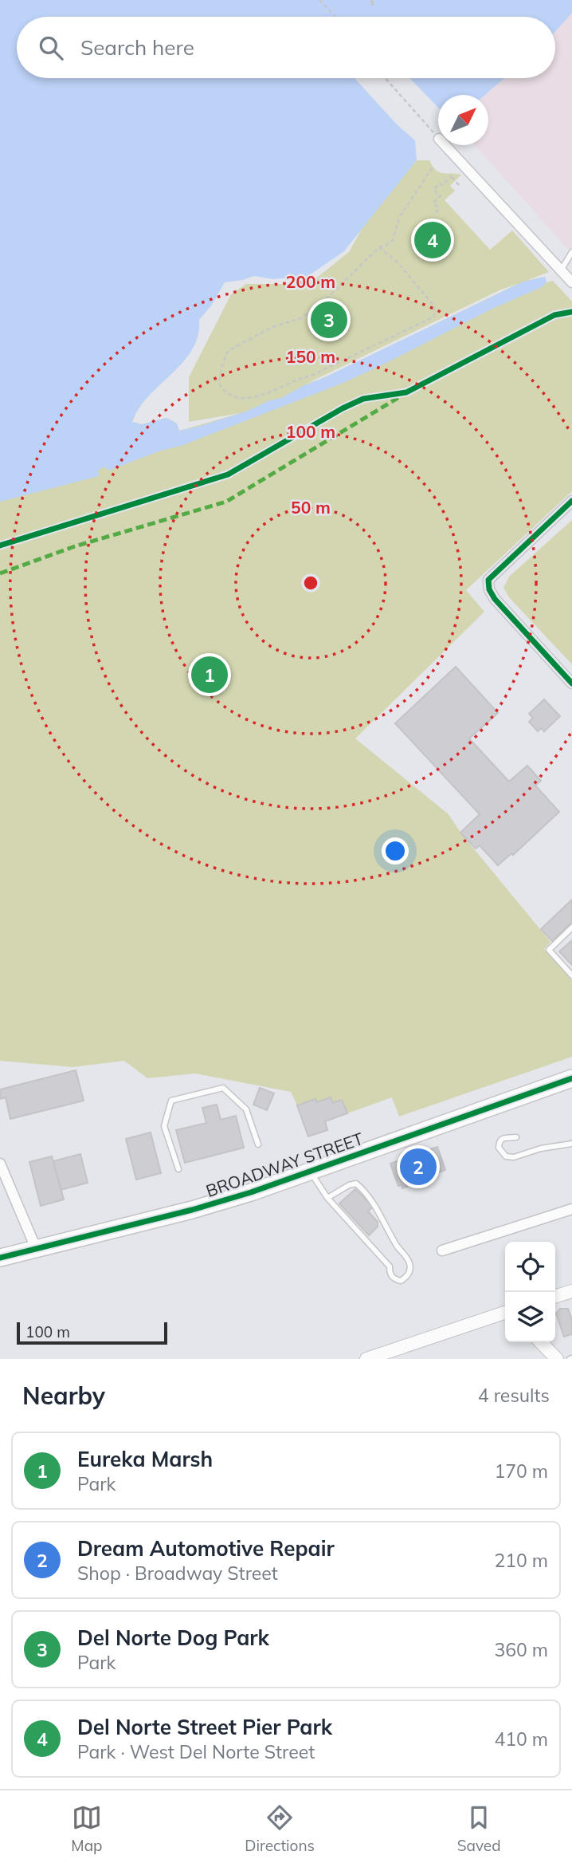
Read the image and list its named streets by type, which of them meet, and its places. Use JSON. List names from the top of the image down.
{
  "streets": {
    "highway": ["BROADWAY STREET"]
  },
  "scale_bar": "100 m",
  "north": "top right",
  "page": {
    "search": "Search here",
    "pins": [
      "4",
      "3",
      "1",
      "2"
    ],
    "scale": "100 m",
    "heading": ["Nearby", "4 results"],
    "list": [
      {
        "mark": "1",
        "name": "Eureka Marsh",
        "note": "Park",
        "value": "170 m"
      },
      {
        "mark": "2",
        "name": "Dream Automotive Repair",
        "note": "Shop · Broadway Street",
        "value": "210 m"
      },
      {
        "mark": "3",
        "name": "Del Norte Dog Park",
        "note": "Park",
        "value": "360 m"
      },
      {
        "mark": "4",
        "name": "Del Norte Street Pier Park",
        "note": "Park · West Del Norte Street",
        "value": "410 m"
      }
    ],
    "nav": ["Map", "Directions", "Saved"]
  },
  "rings": [
    "200 m",
    "150 m",
    "100 m",
    "50 m"
  ]
}
